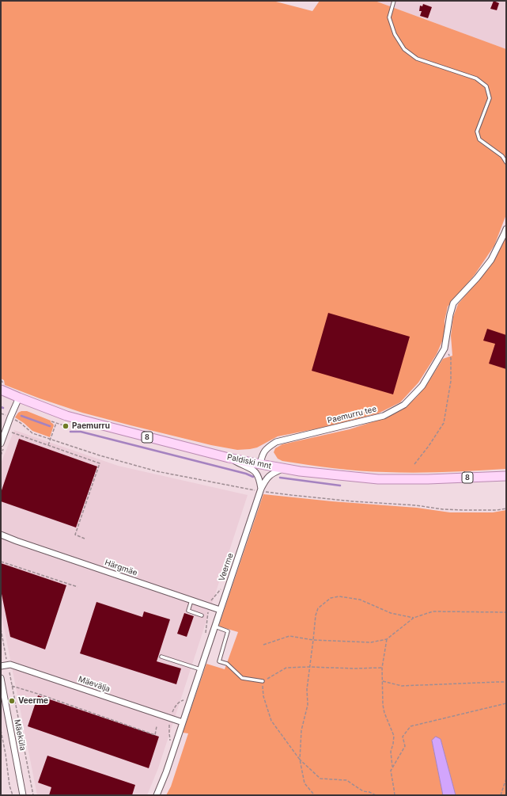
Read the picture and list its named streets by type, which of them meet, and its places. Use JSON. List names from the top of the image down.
{
  "streets": {
    "main road": ["8", "Paldiski mnt"],
    "street": [
      "Paemurru tee",
      "Veerme",
      "Härgmäe",
      "Mäevälja",
      "Mäeküla"
    ]
  },
  "crossings": [
    ["Paemurru tee", "Paldiski mnt"],
    ["Paldiski mnt", "Veerme"],
    ["Veerme", "Härgmäe"],
    ["Veerme", "Mäevälja"]
  ],
  "places": ["Paemurru", "Veerme"]
}
